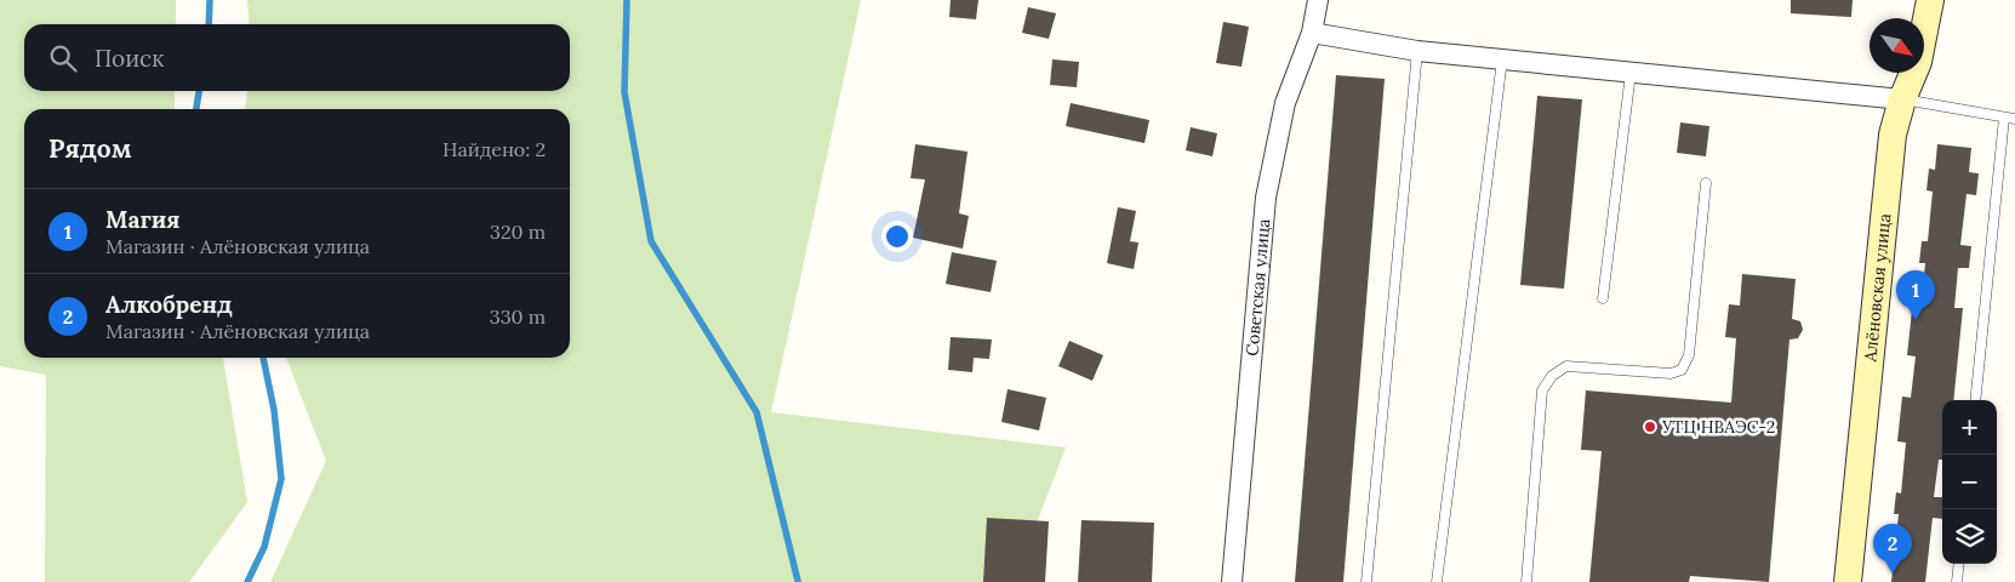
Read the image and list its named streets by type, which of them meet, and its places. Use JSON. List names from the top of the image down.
{
  "streets": {
    "street": ["Советская улица", "Алёновская улица"]
  },
  "places": ["УТЦ НВАЭС-2"],
  "north": "bottom right",
  "page": {
    "search": "Поиск",
    "heading": ["Рядом", "Найдено: 2"],
    "list": [
      {
        "mark": "1",
        "name": "Магия",
        "note": "Магазин · Алёновская улица",
        "value": "320 m"
      },
      {
        "mark": "2",
        "name": "Алкобренд",
        "note": "Магазин · Алёновская улица",
        "value": "330 m"
      }
    ],
    "pins": ["1", "2"],
    "map_buttons": ["+", "−"]
  }
}
